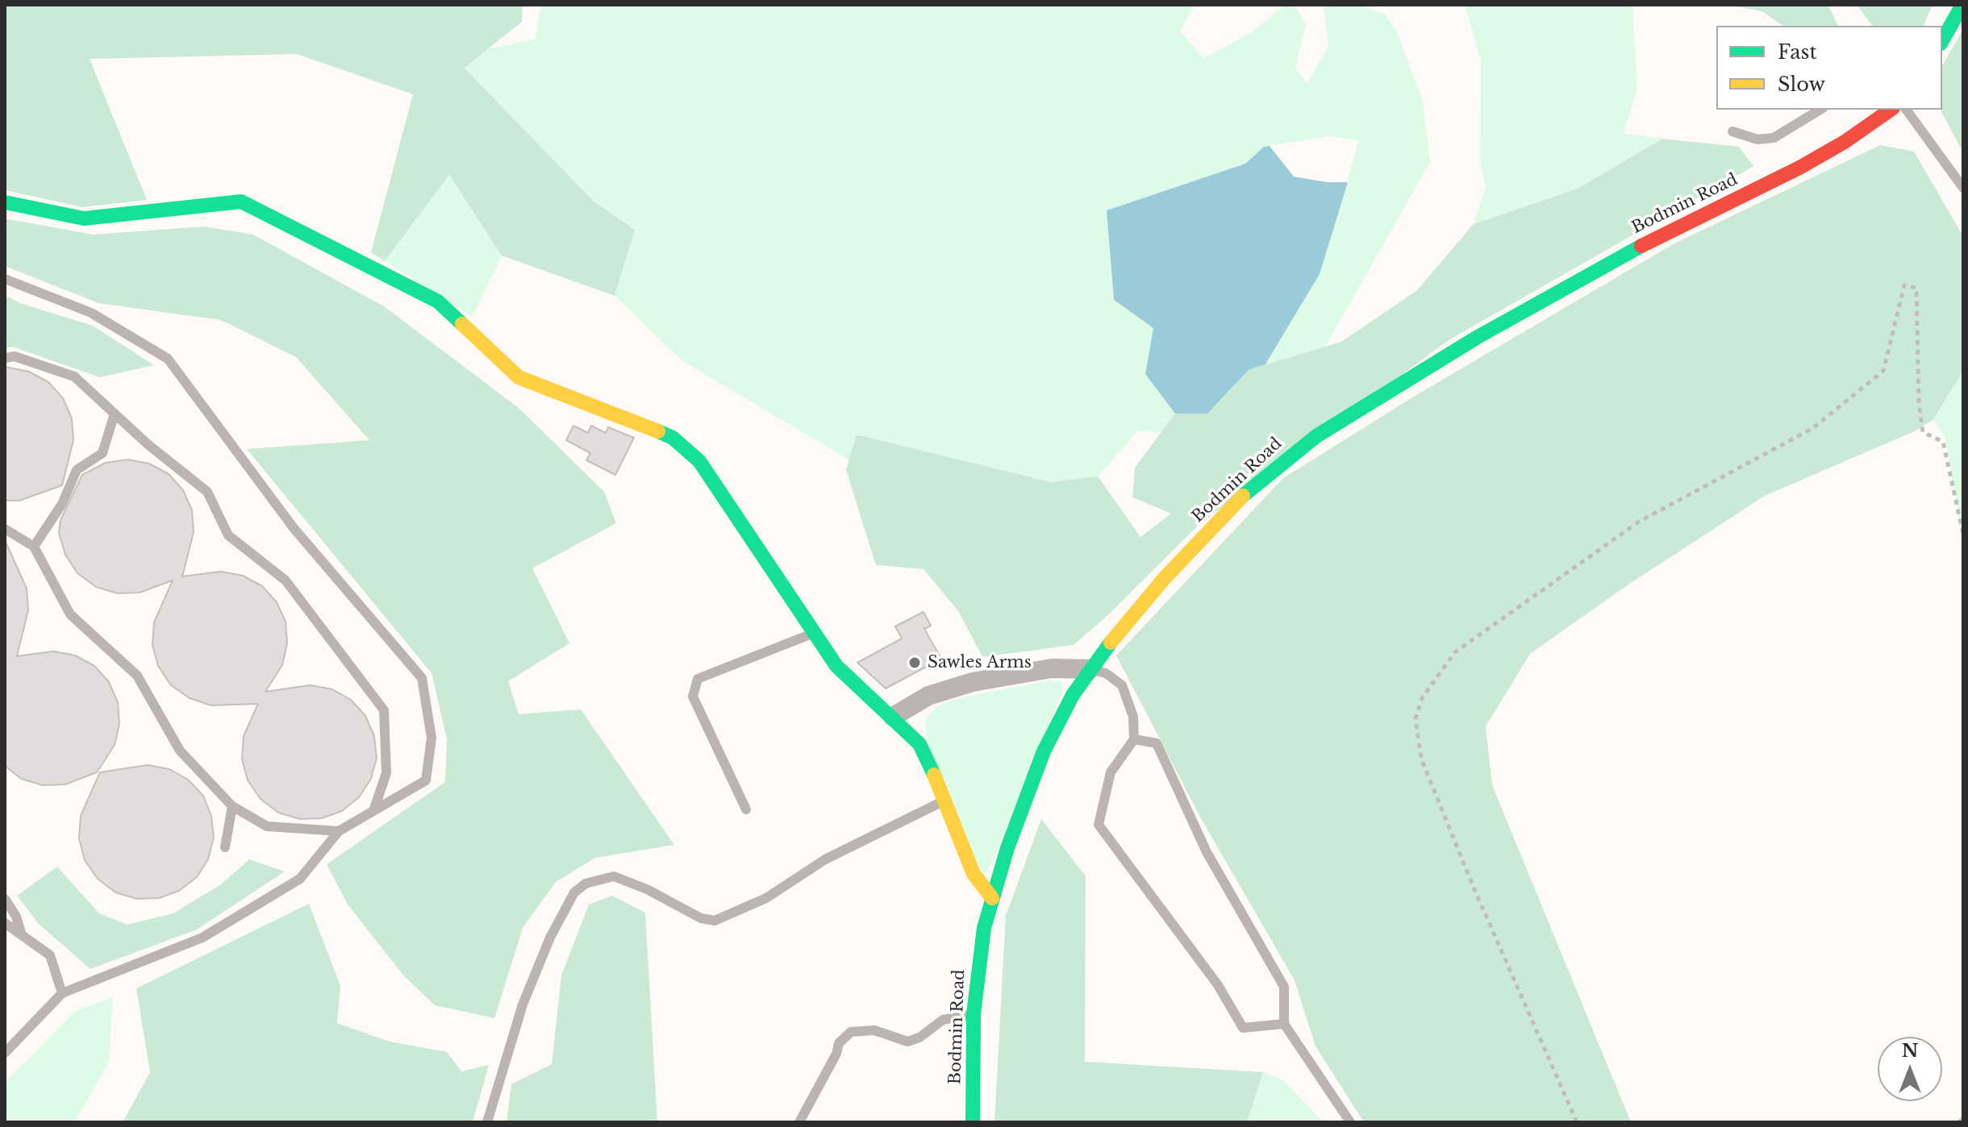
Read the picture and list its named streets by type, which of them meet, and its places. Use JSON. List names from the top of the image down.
{
  "streets": {
    "main road": ["Bodmin Road"]
  },
  "places": ["Sawles Arms"],
  "legend": ["Fast", "Slow"],
  "north": "top"
}
